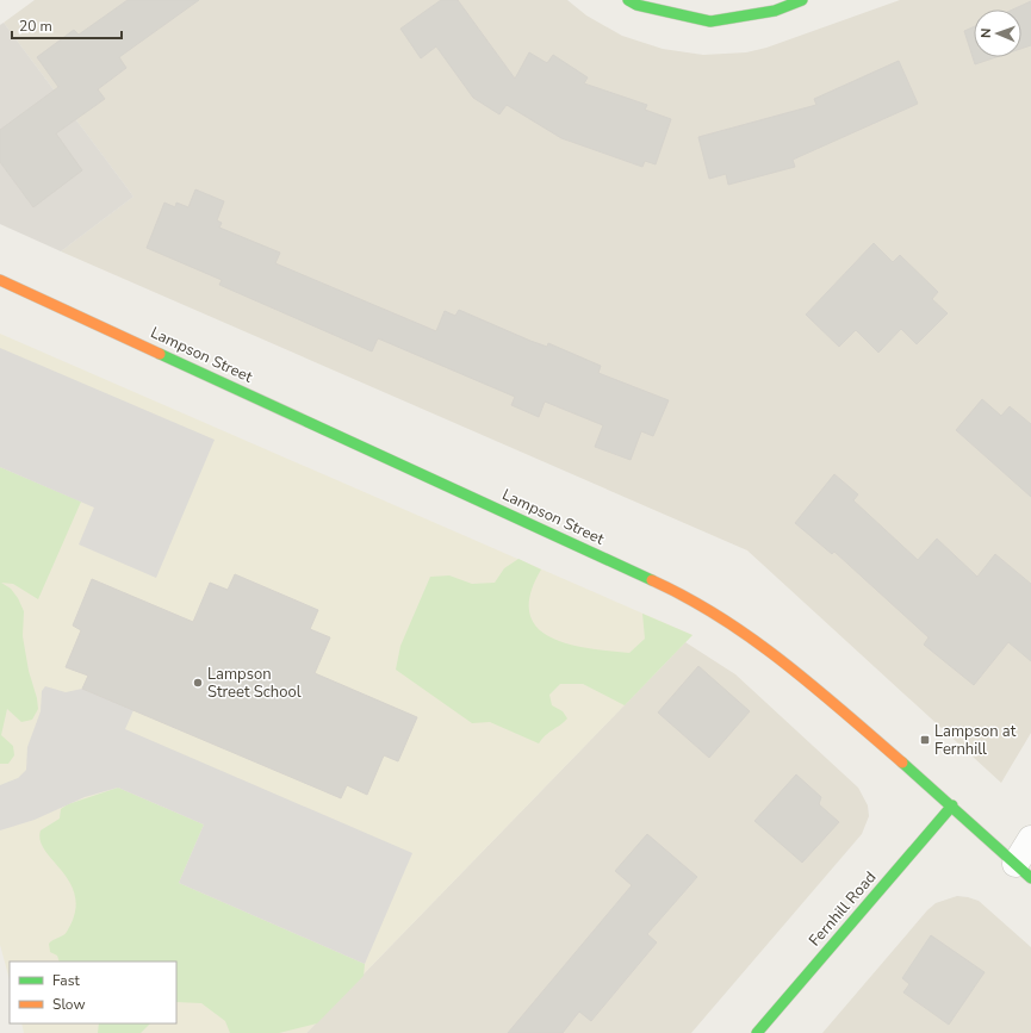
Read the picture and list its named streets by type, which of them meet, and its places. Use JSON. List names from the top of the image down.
{
  "streets": {
    "main road": ["Lampson Street", "Fernhill Road"]
  },
  "crossings": [
    ["Lampson Street", "Fernhill Road"]
  ],
  "places": {
    "other": ["Lampson Street School"],
    "transit": ["Lampson at Fernhill"]
  },
  "legend": ["Fast", "Slow"],
  "scale_bar": "20 m",
  "north": "left"
}
